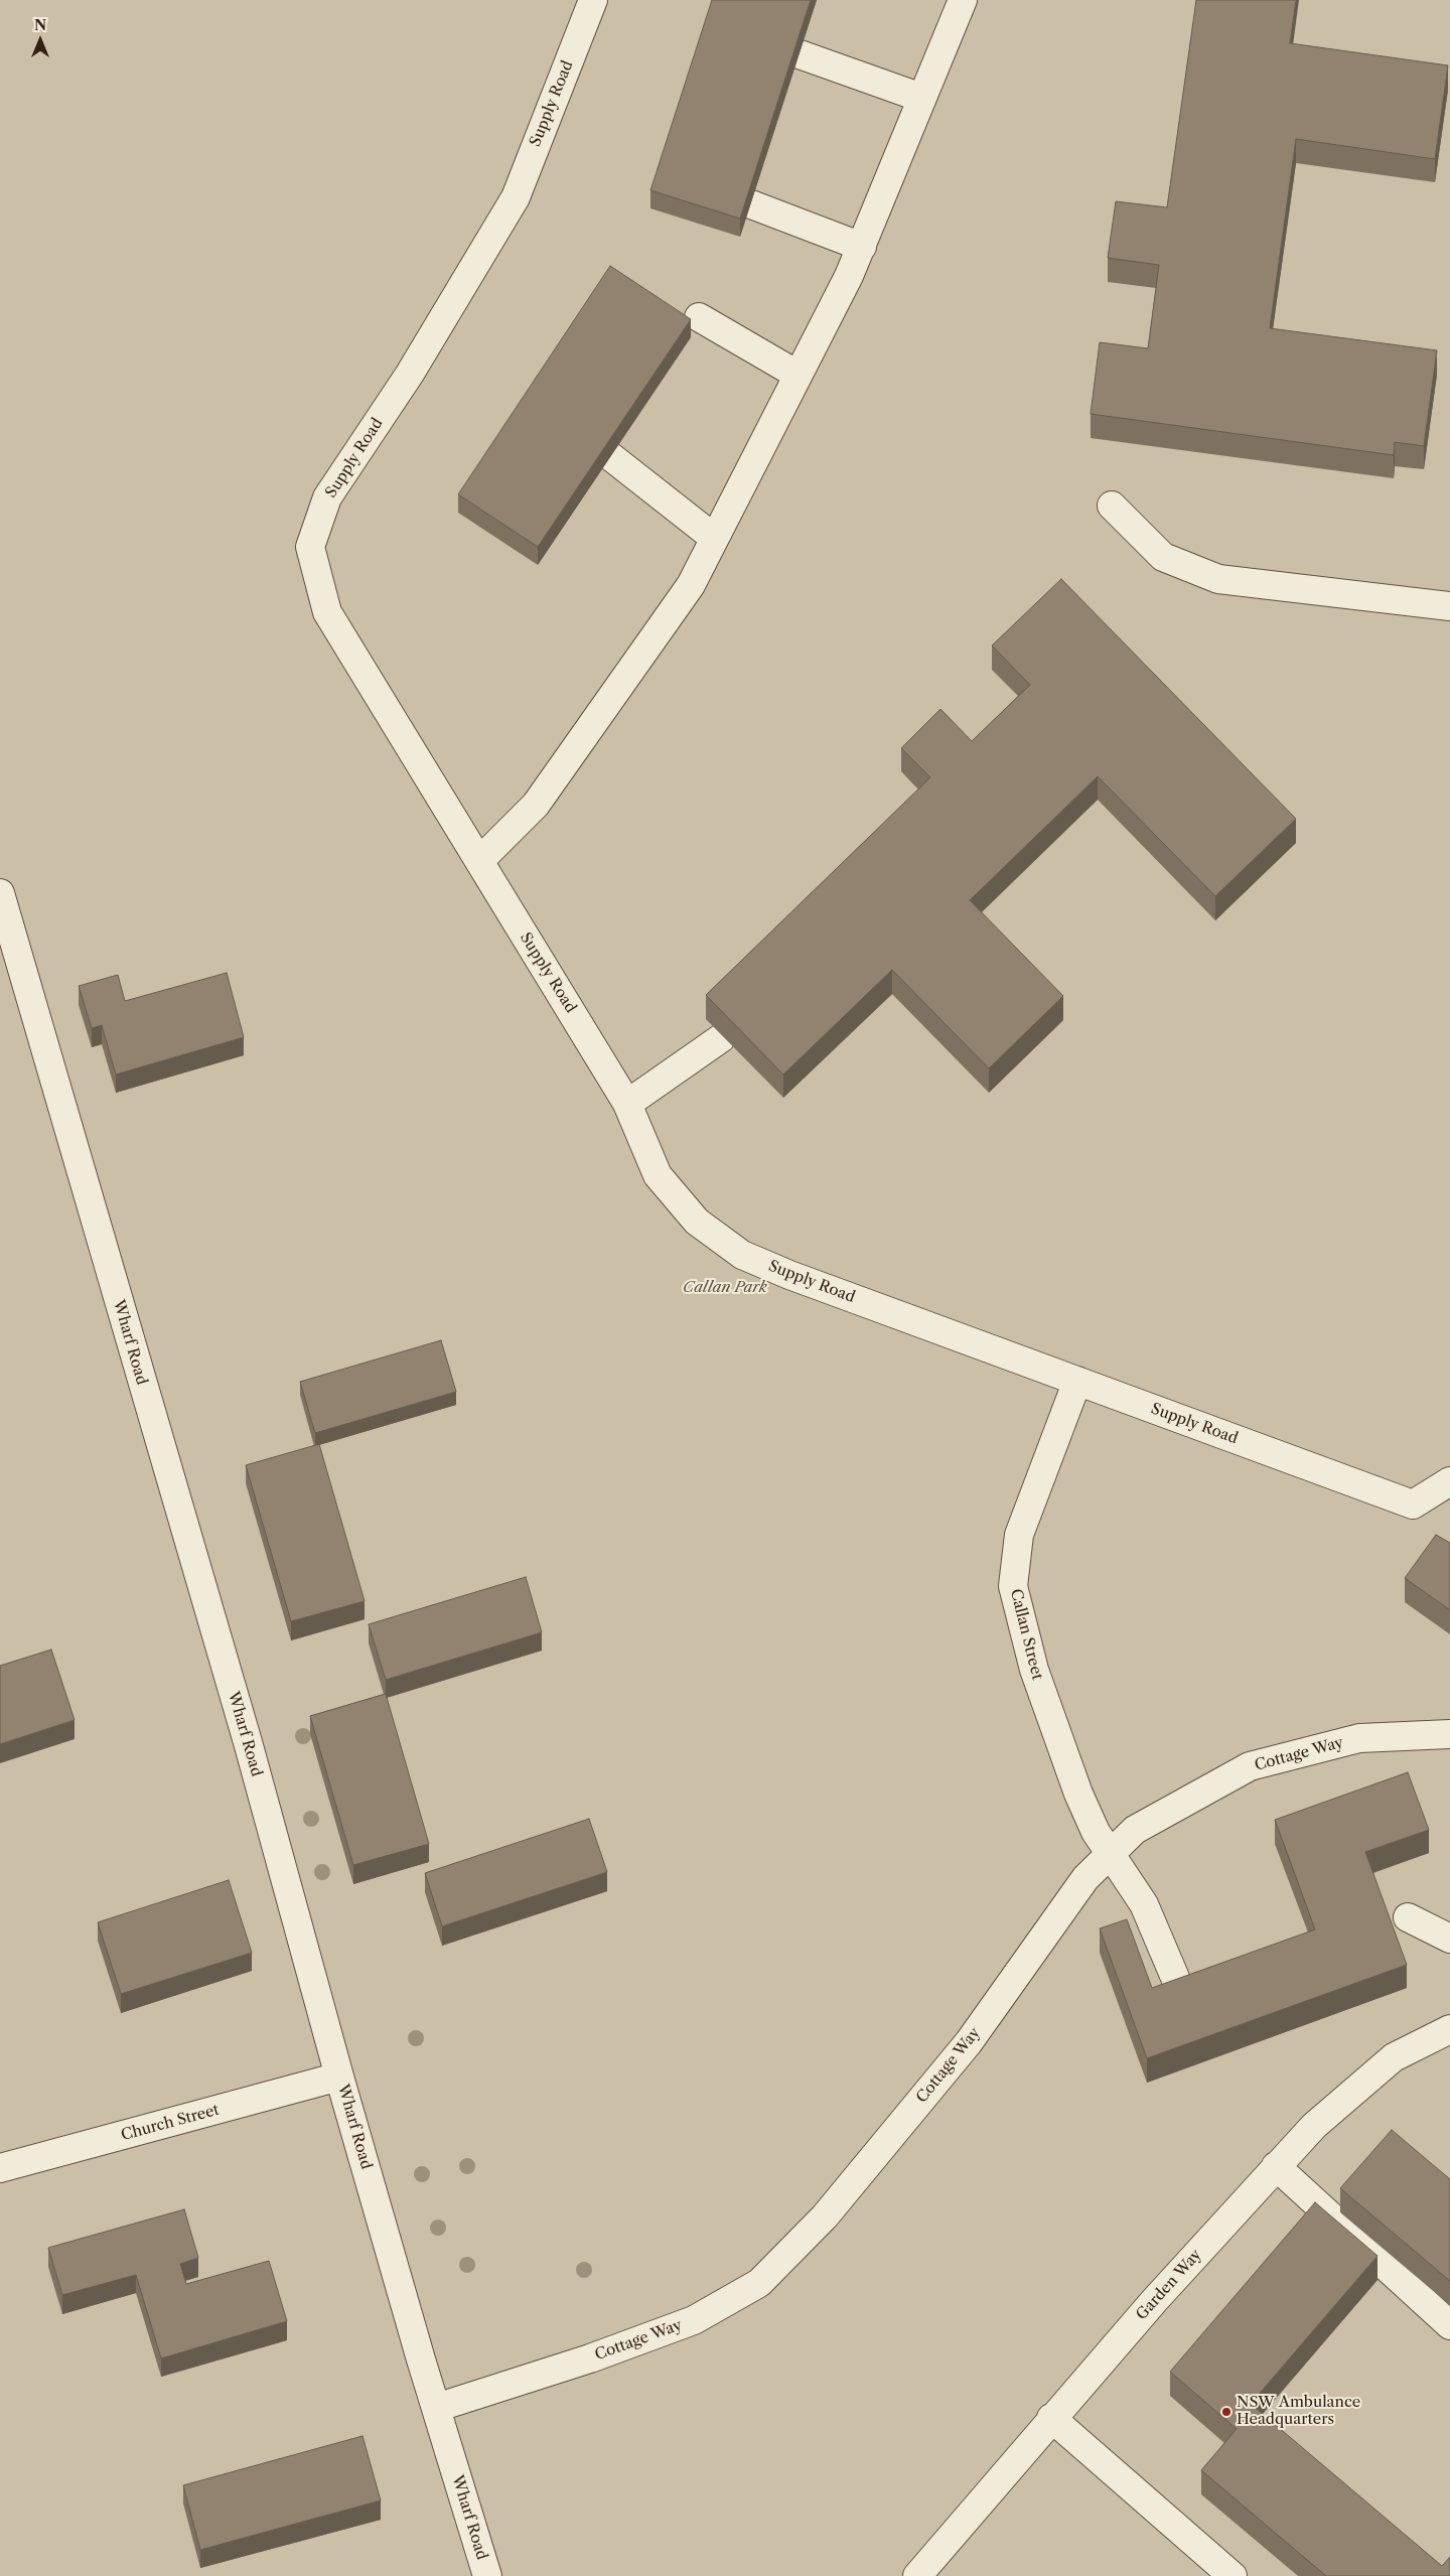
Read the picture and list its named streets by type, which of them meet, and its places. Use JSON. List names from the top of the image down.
{
  "streets": {
    "street": [
      "Supply Road",
      "Wharf Road",
      "Callan Street",
      "Cottage Way",
      "Church Street",
      "Garden Way"
    ]
  },
  "crossings": [
    ["Supply Road", "Callan Street"],
    ["Wharf Road", "Cottage Way"],
    ["Wharf Road", "Church Street"],
    ["Callan Street", "Cottage Way"]
  ],
  "parks": ["Callan Park"],
  "places": ["NSW Ambulance Headquarters"],
  "north": "top"
}
